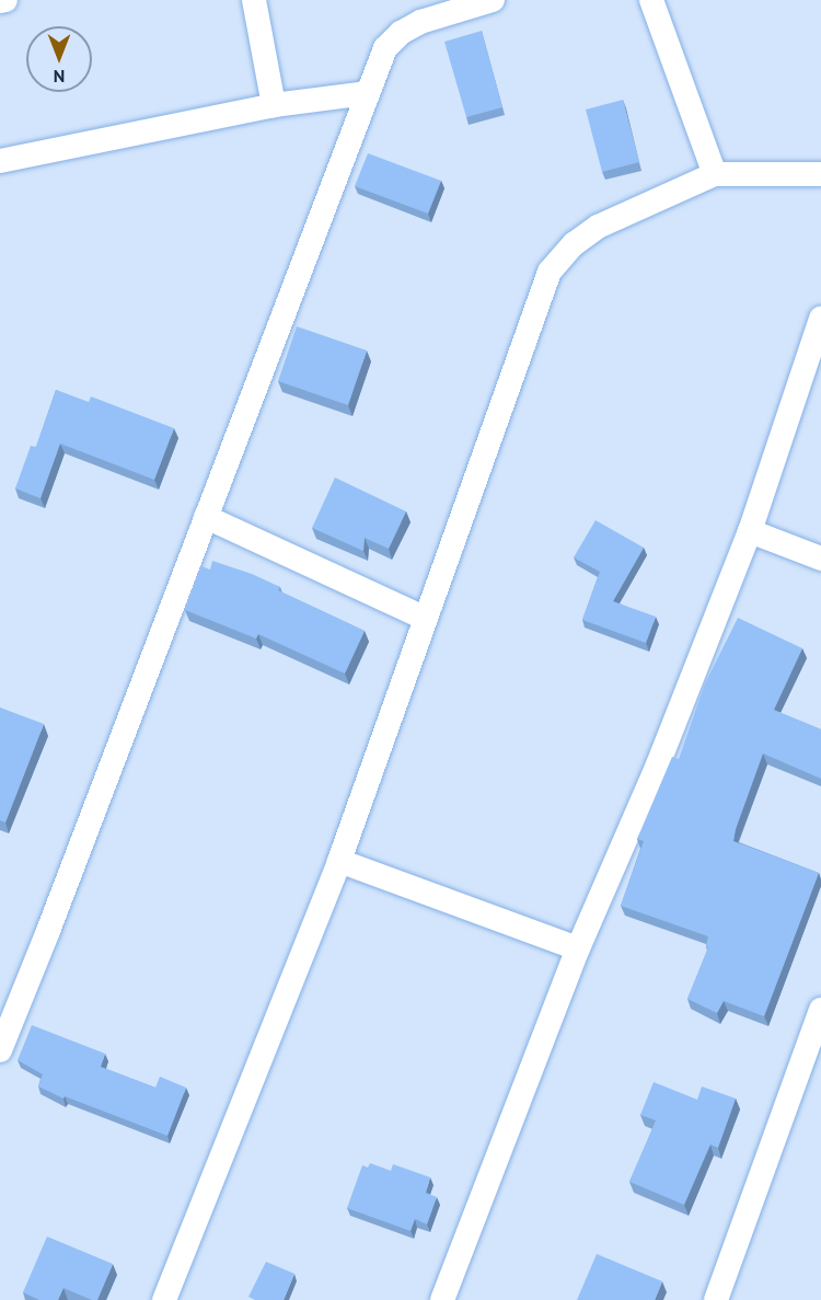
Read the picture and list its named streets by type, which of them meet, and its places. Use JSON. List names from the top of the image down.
{
  "north": "bottom"
}
